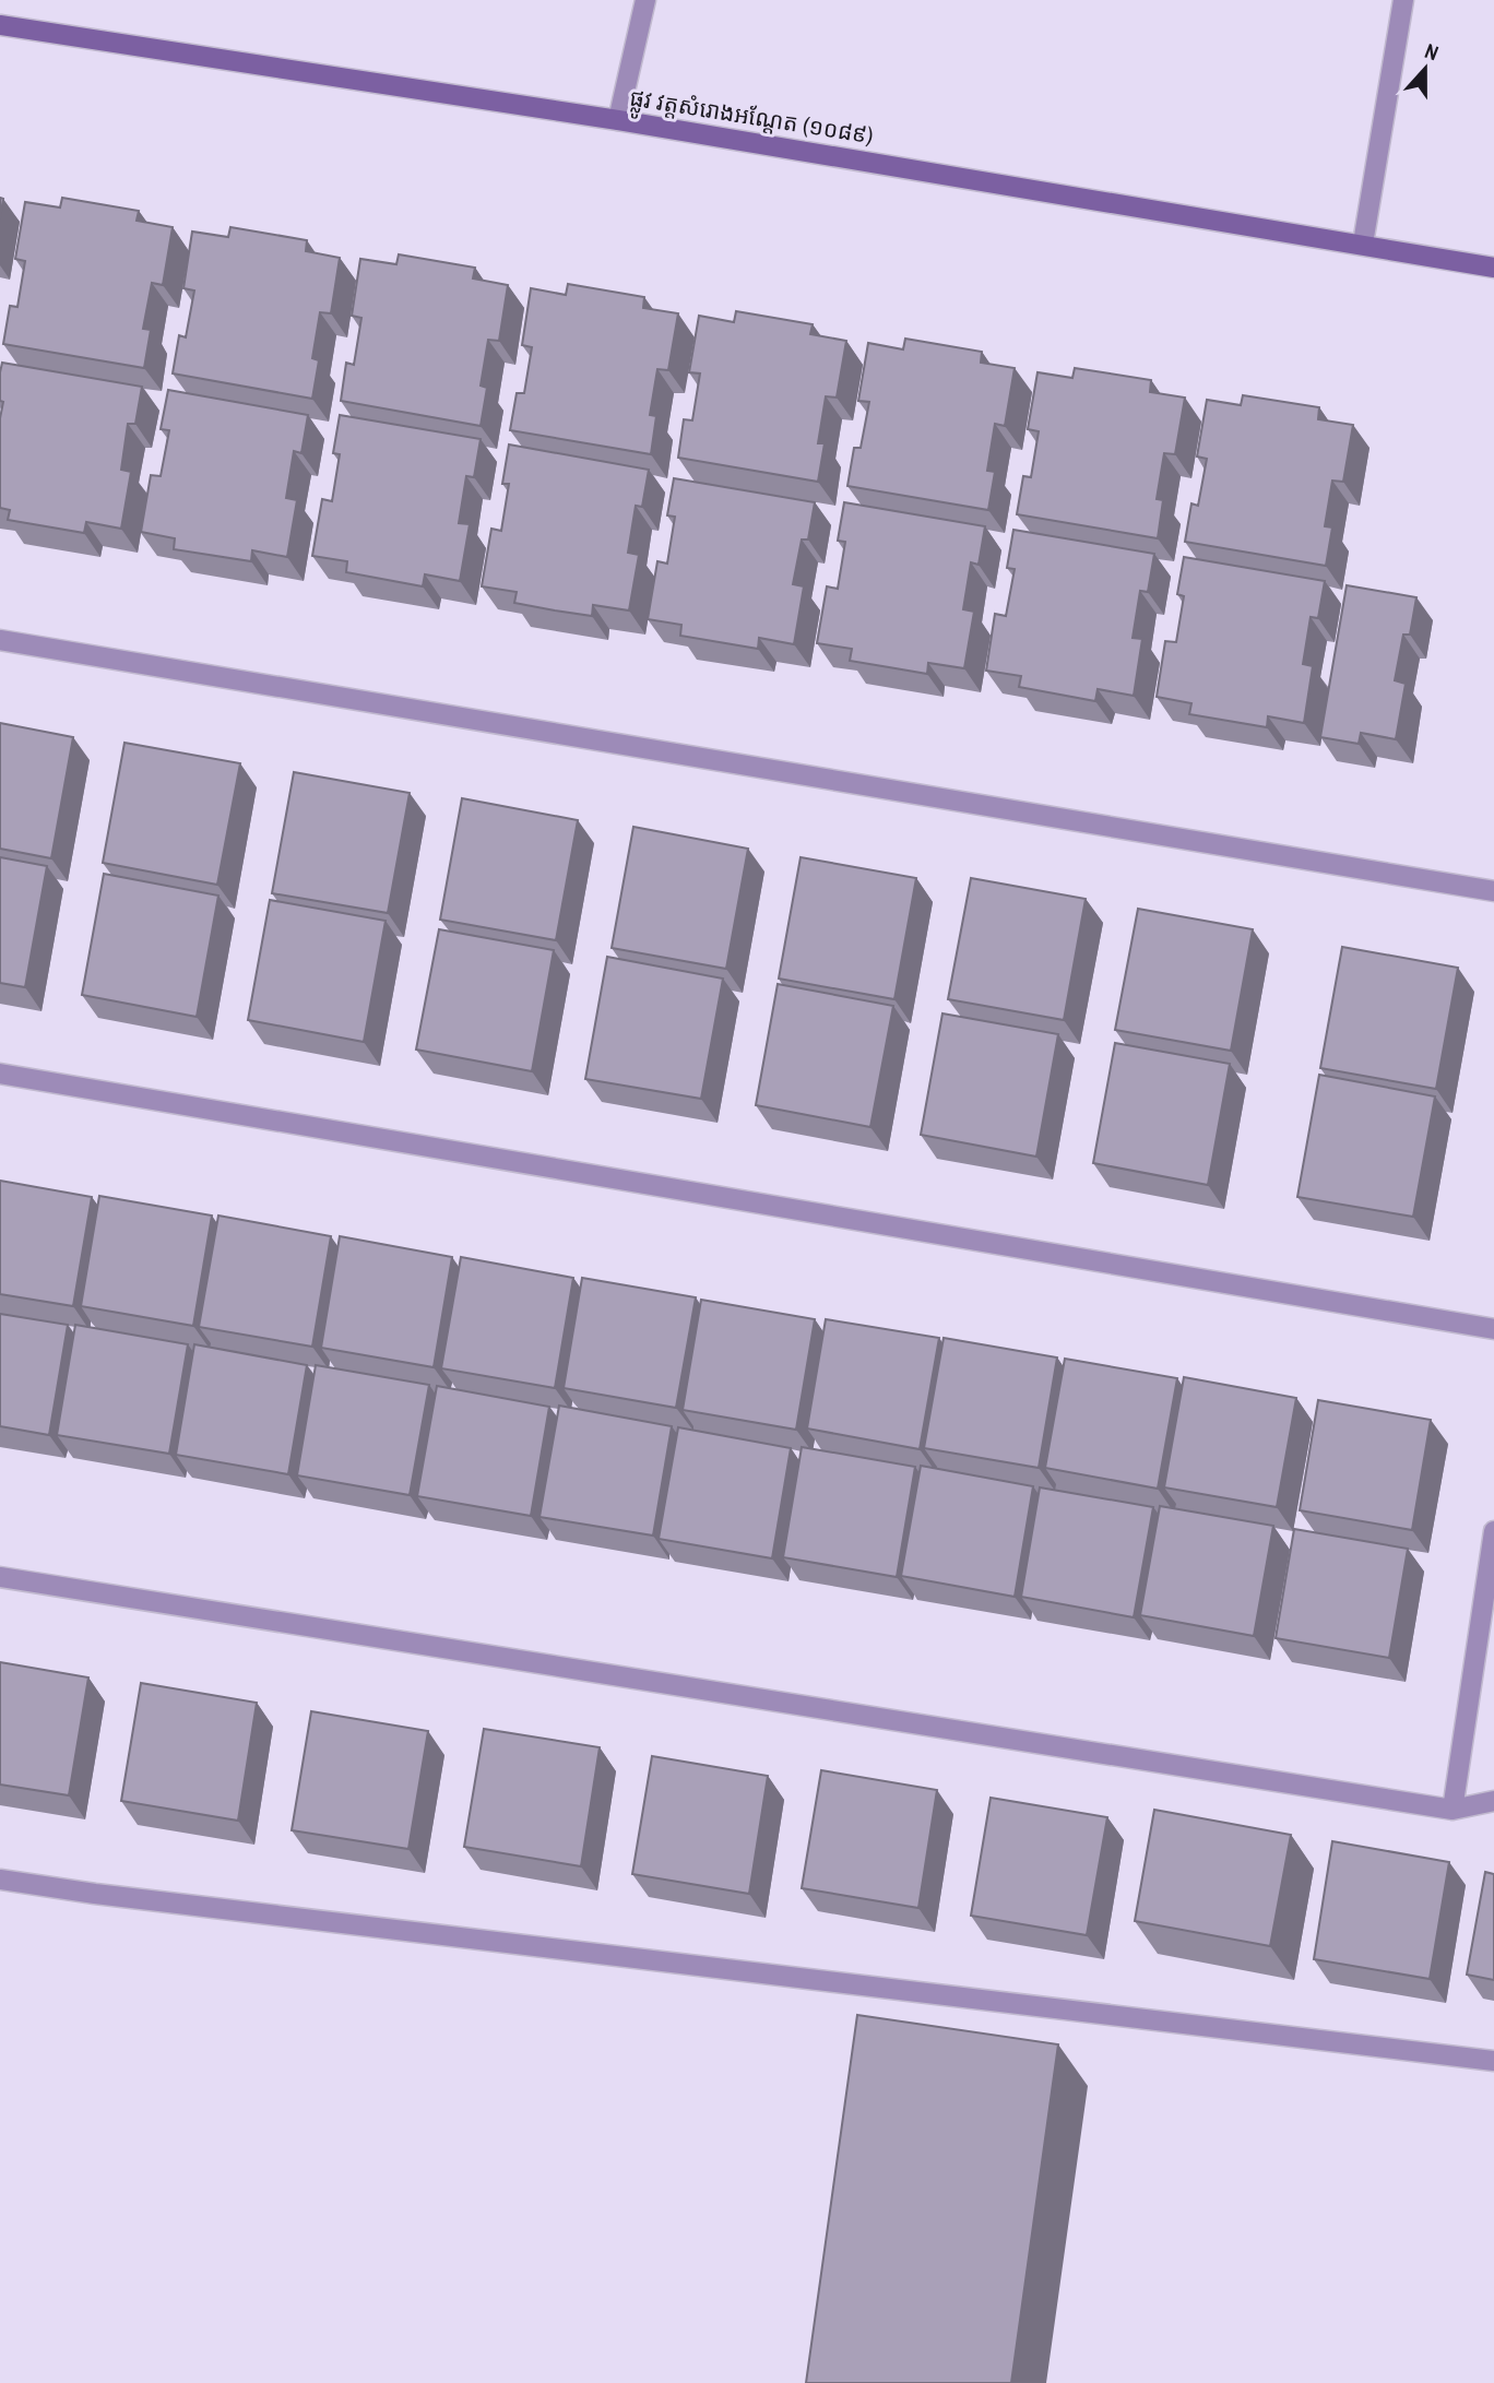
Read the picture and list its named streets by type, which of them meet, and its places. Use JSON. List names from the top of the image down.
{
  "streets": {
    "main road": ["ផ្លូវ វត្តសំរោងអណ្ដែត (១០៨៩)"]
  },
  "north": "top"
}
